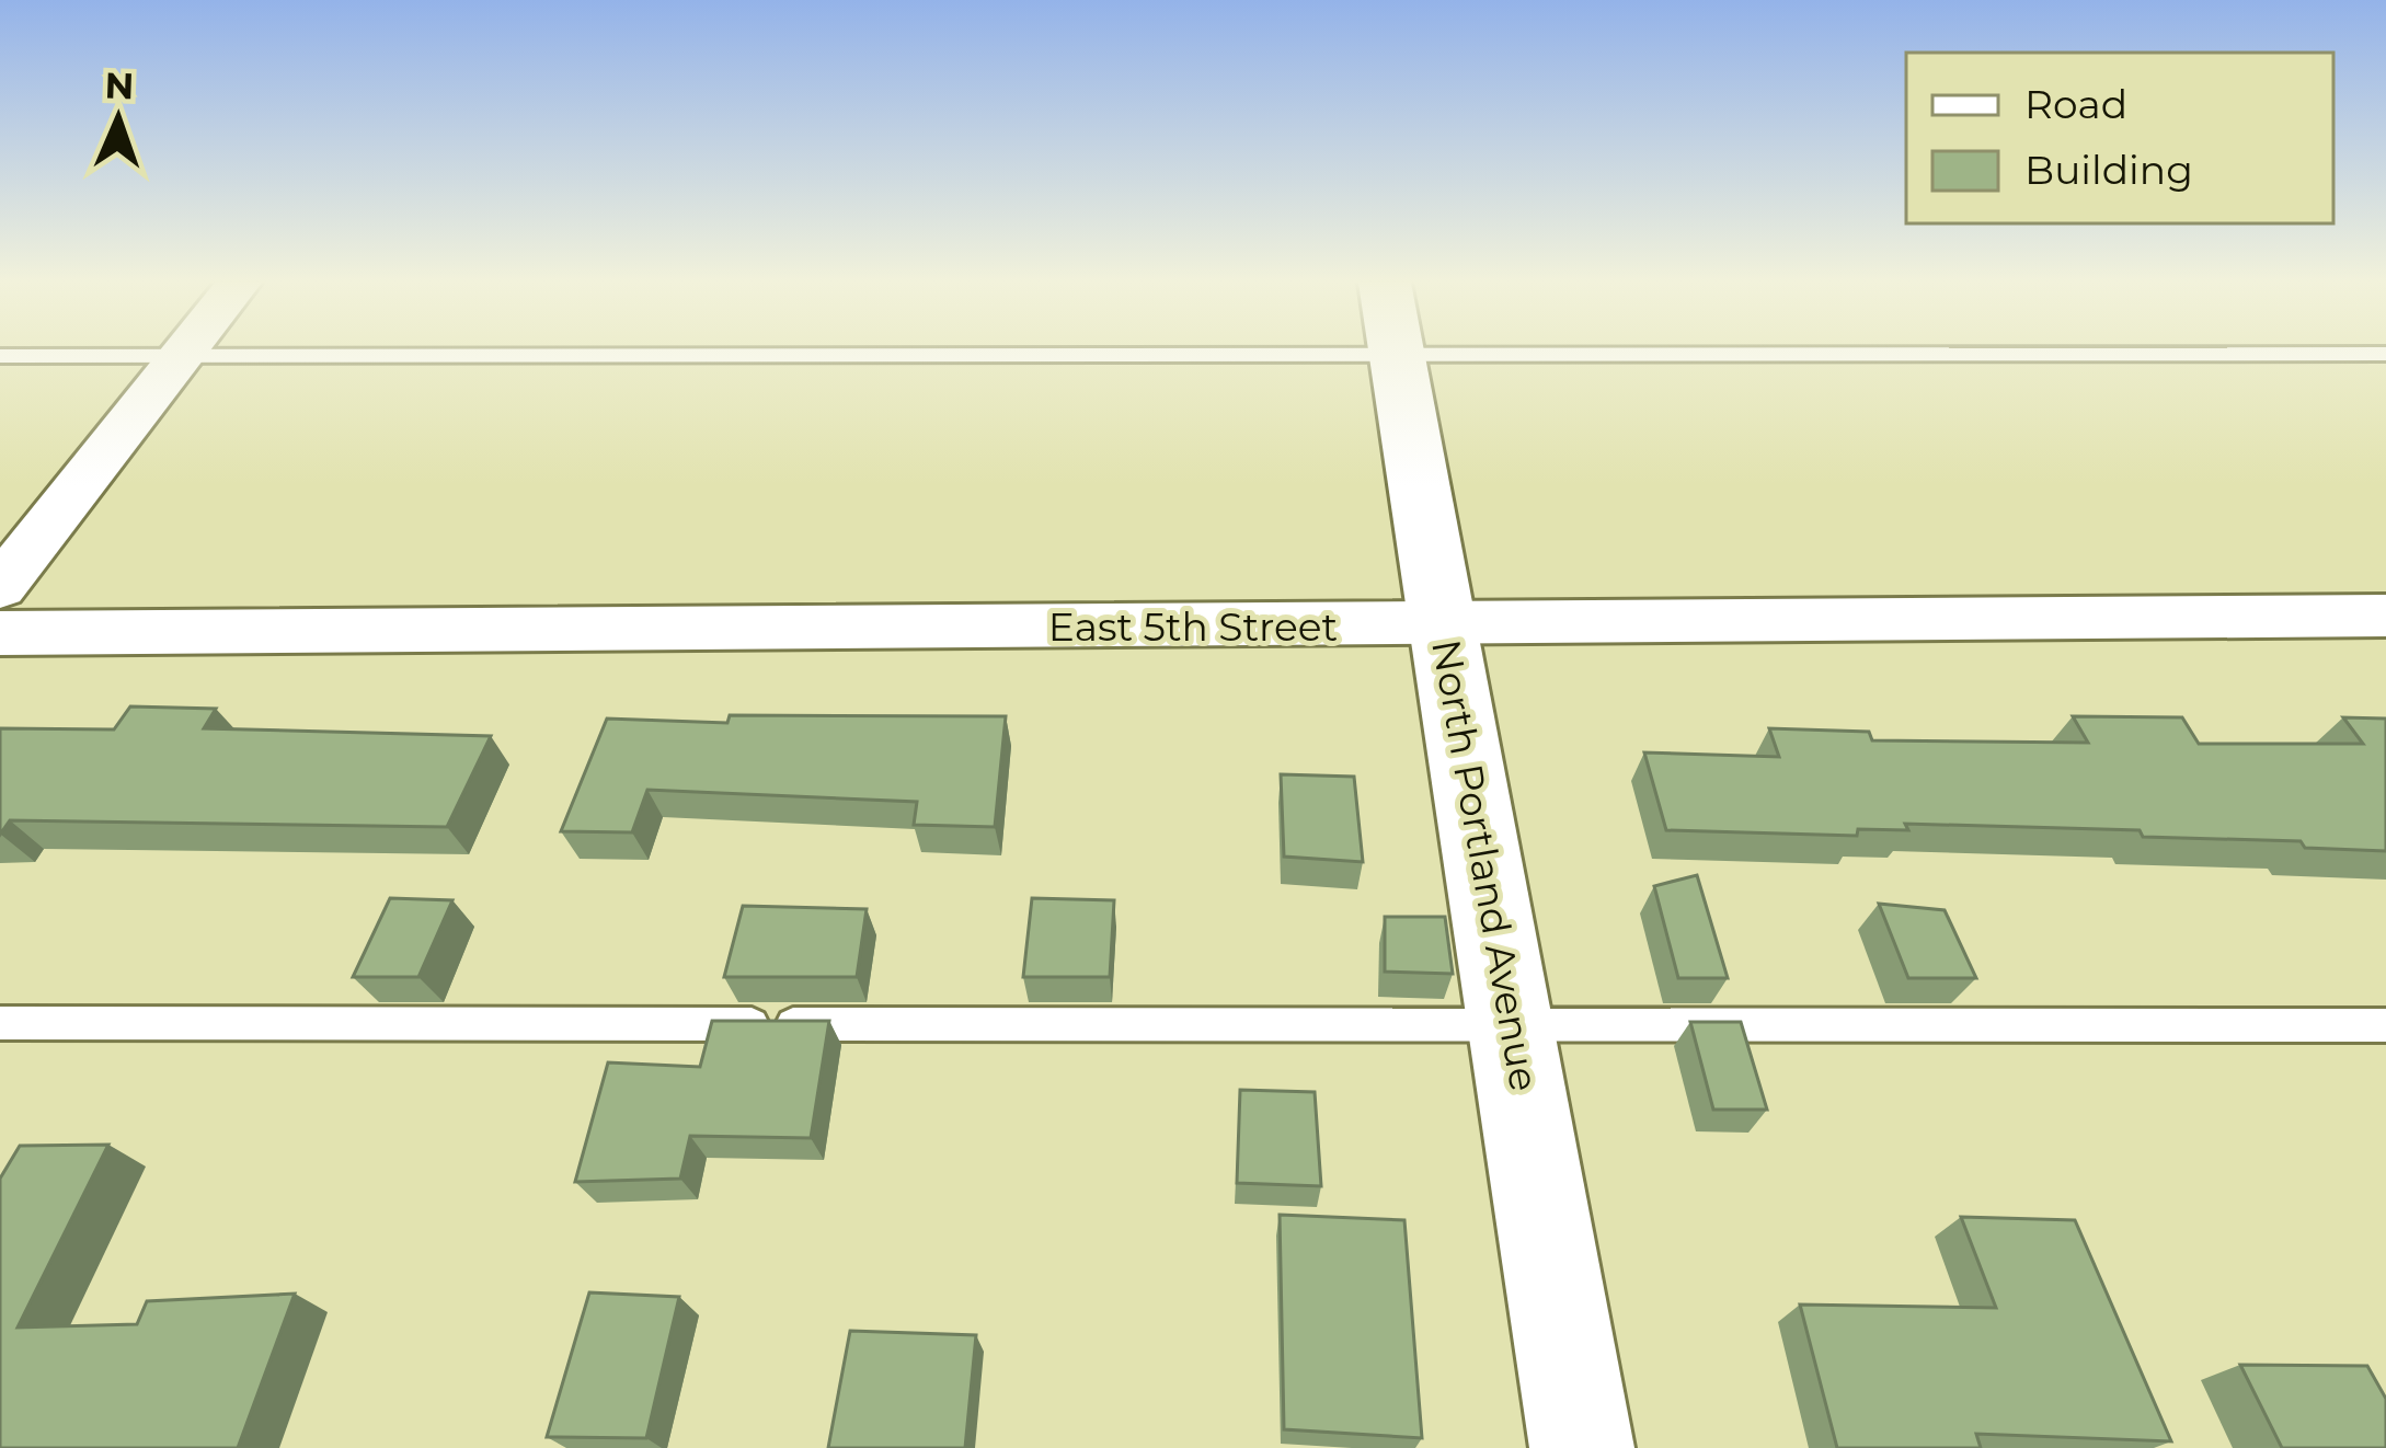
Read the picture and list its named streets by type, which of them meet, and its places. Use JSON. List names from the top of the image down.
{
  "streets": {
    "street": ["East 5th Street", "North Portland Avenue"]
  },
  "crossings": [
    ["East 5th Street", "North Portland Avenue"]
  ],
  "legend": ["Road", "Building"],
  "north": "top"
}
